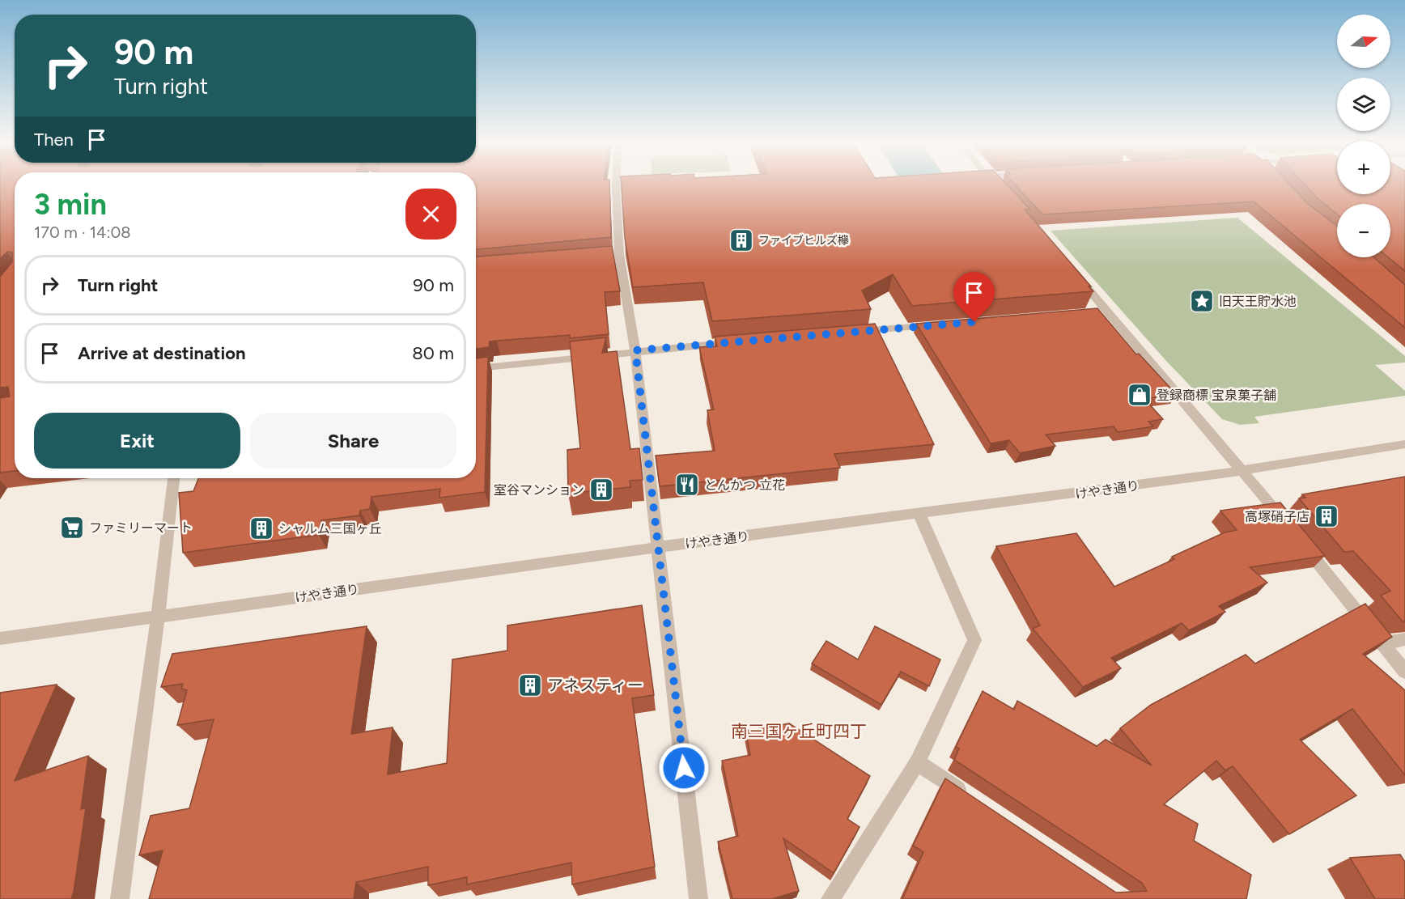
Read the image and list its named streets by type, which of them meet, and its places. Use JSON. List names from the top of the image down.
{
  "streets": {
    "street": ["けやき通り"]
  },
  "districts": ["南三国ヶ丘町四丁"],
  "places": {
    "building": [
      "ファイブヒルズ欅",
      "室谷マンション",
      "高塚硝子店",
      "シャルム三国ヶ丘",
      "アネスティー"
    ],
    "place": ["旧天王貯水池"],
    "shop": ["登録商標 宝泉菓子舗"],
    "restaurant": ["とんかつ 立花"],
    "supermarket": ["ファミリーマート"]
  },
  "north": "right",
  "page": {
    "map_buttons": ["+", "−"],
    "turn": ["90 m", "Turn right"],
    "then": "Then",
    "heading": ["3 min", "170 m · 14:08"],
    "list": [
      {
        "name": "Turn right",
        "value": "90 m"
      },
      {
        "name": "Arrive at destination",
        "value": "80 m"
      }
    ],
    "buttons": ["Exit", "Share"]
  }
}
